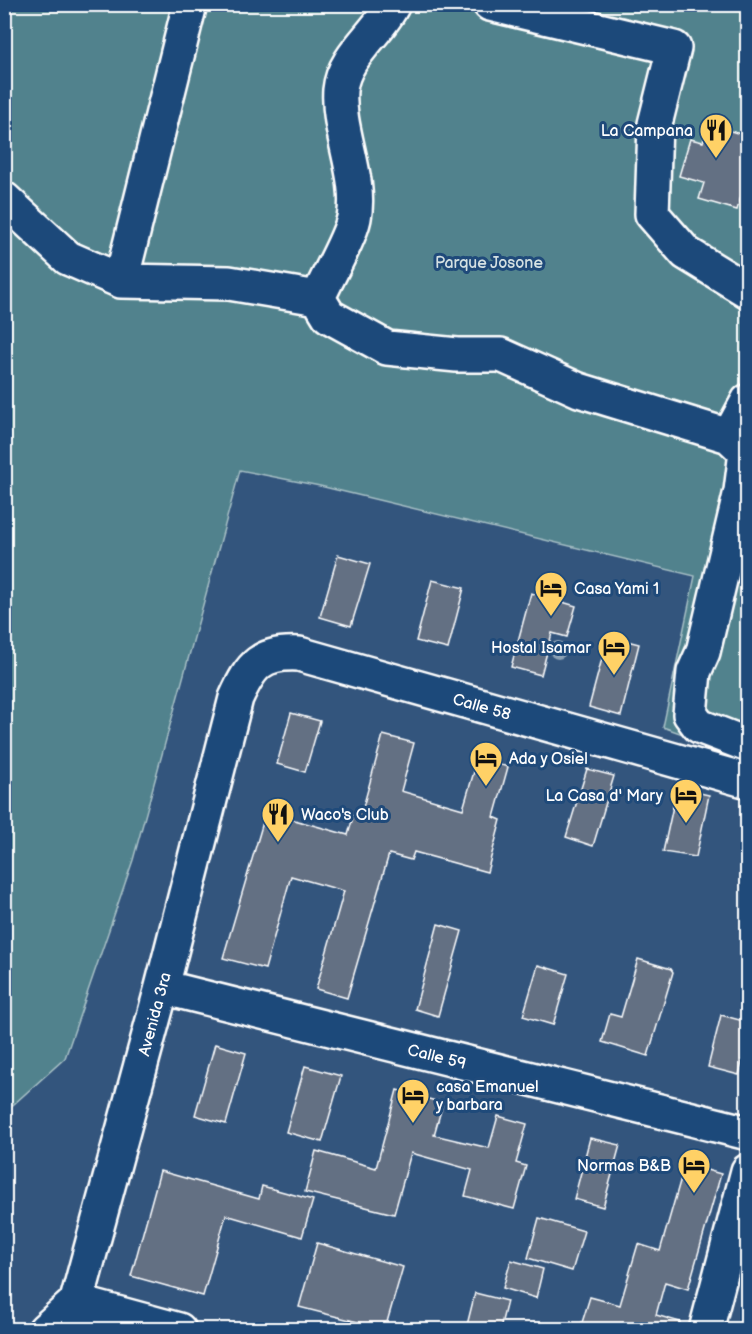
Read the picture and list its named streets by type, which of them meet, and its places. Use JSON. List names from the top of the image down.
{
  "streets": {
    "street": ["Calle 58", "Avenida 3ra", "Calle 59"]
  },
  "crossings": [
    ["Calle 58", "Avenida 3ra"],
    ["Avenida 3ra", "Calle 59"]
  ],
  "parks": ["Parque Josone"],
  "places": {
    "restaurant": ["La Campana", "Waco's Club"],
    "hotel": [
      "Casa Yami 1",
      "Hostal Isamar",
      "Ada y Osiel",
      "La Casa d' Mary",
      "casa Emanuel y barbara",
      "Normas B&B"
    ]
  }
}
